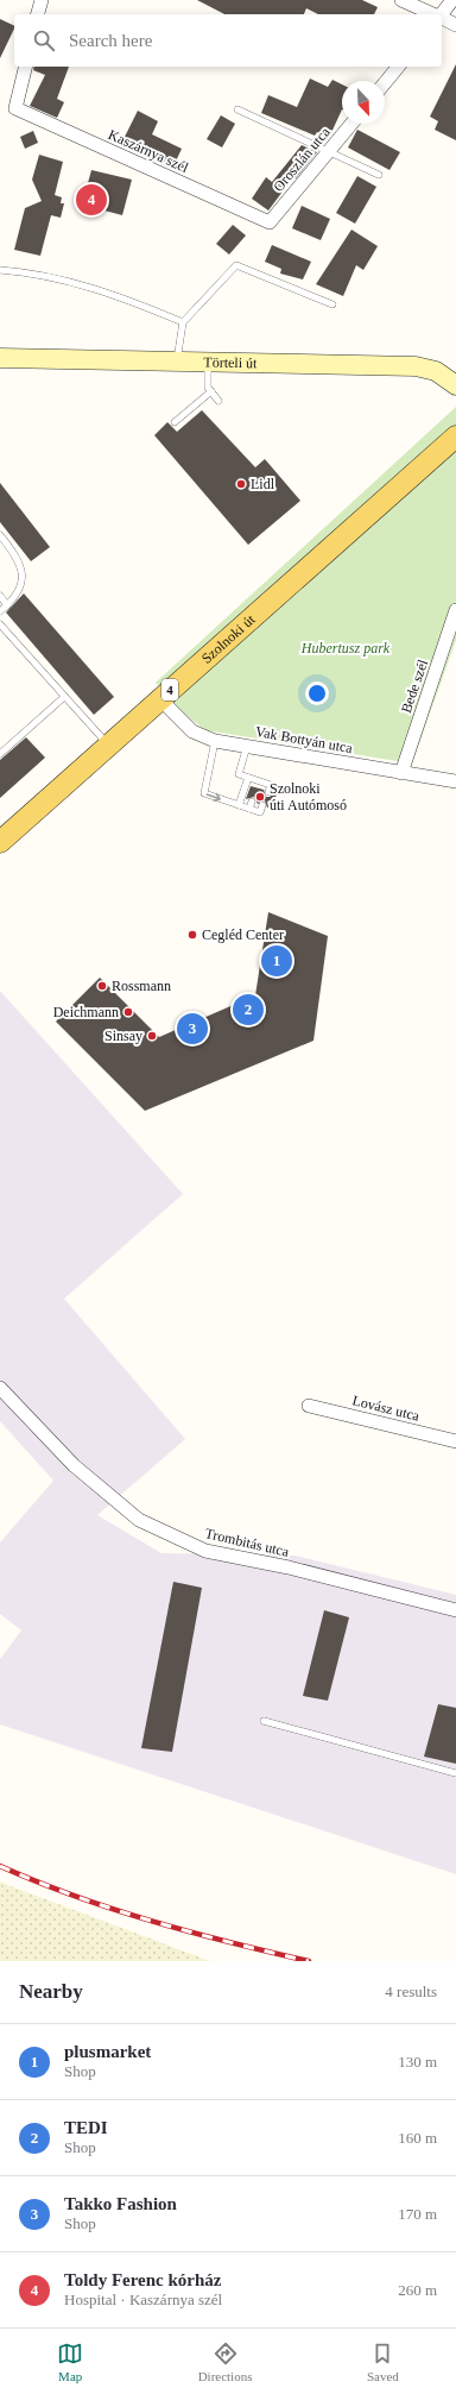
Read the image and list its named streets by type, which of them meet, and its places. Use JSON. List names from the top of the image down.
{
  "streets": {
    "main road": ["Törteli út", "Szolnoki út", "4"],
    "street": [
      "Kaszárnya szél",
      "Oroszlán utca",
      "Bede szél",
      "Vak Bottyán utca",
      "Lovász utca",
      "Trombitás utca"
    ]
  },
  "crossings": [
    ["Kaszárnya szél", "Oroszlán utca"],
    ["Szolnoki út", "Vak Bottyán utca"],
    ["Bede szél", "Vak Bottyán utca"]
  ],
  "parks": ["Hubertusz park"],
  "places": [
    "Lidl",
    "Szolnoki úti Autómosó",
    "Cegléd Center",
    "Rossmann",
    "Deichmann",
    "Sinsay"
  ],
  "north": "bottom right",
  "page": {
    "search": "Search here",
    "pins": [
      "4",
      "1",
      "2",
      "3"
    ],
    "heading": ["Nearby", "4 results"],
    "list": [
      {
        "mark": "1",
        "name": "plusmarket",
        "note": "Shop",
        "value": "130 m"
      },
      {
        "mark": "2",
        "name": "TEDI",
        "note": "Shop",
        "value": "160 m"
      },
      {
        "mark": "3",
        "name": "Takko Fashion",
        "note": "Shop",
        "value": "170 m"
      },
      {
        "mark": "4",
        "name": "Toldy Ferenc kórház",
        "note": "Hospital · Kaszárnya szél",
        "value": "260 m"
      }
    ],
    "nav": ["Map", "Directions", "Saved"]
  }
}
